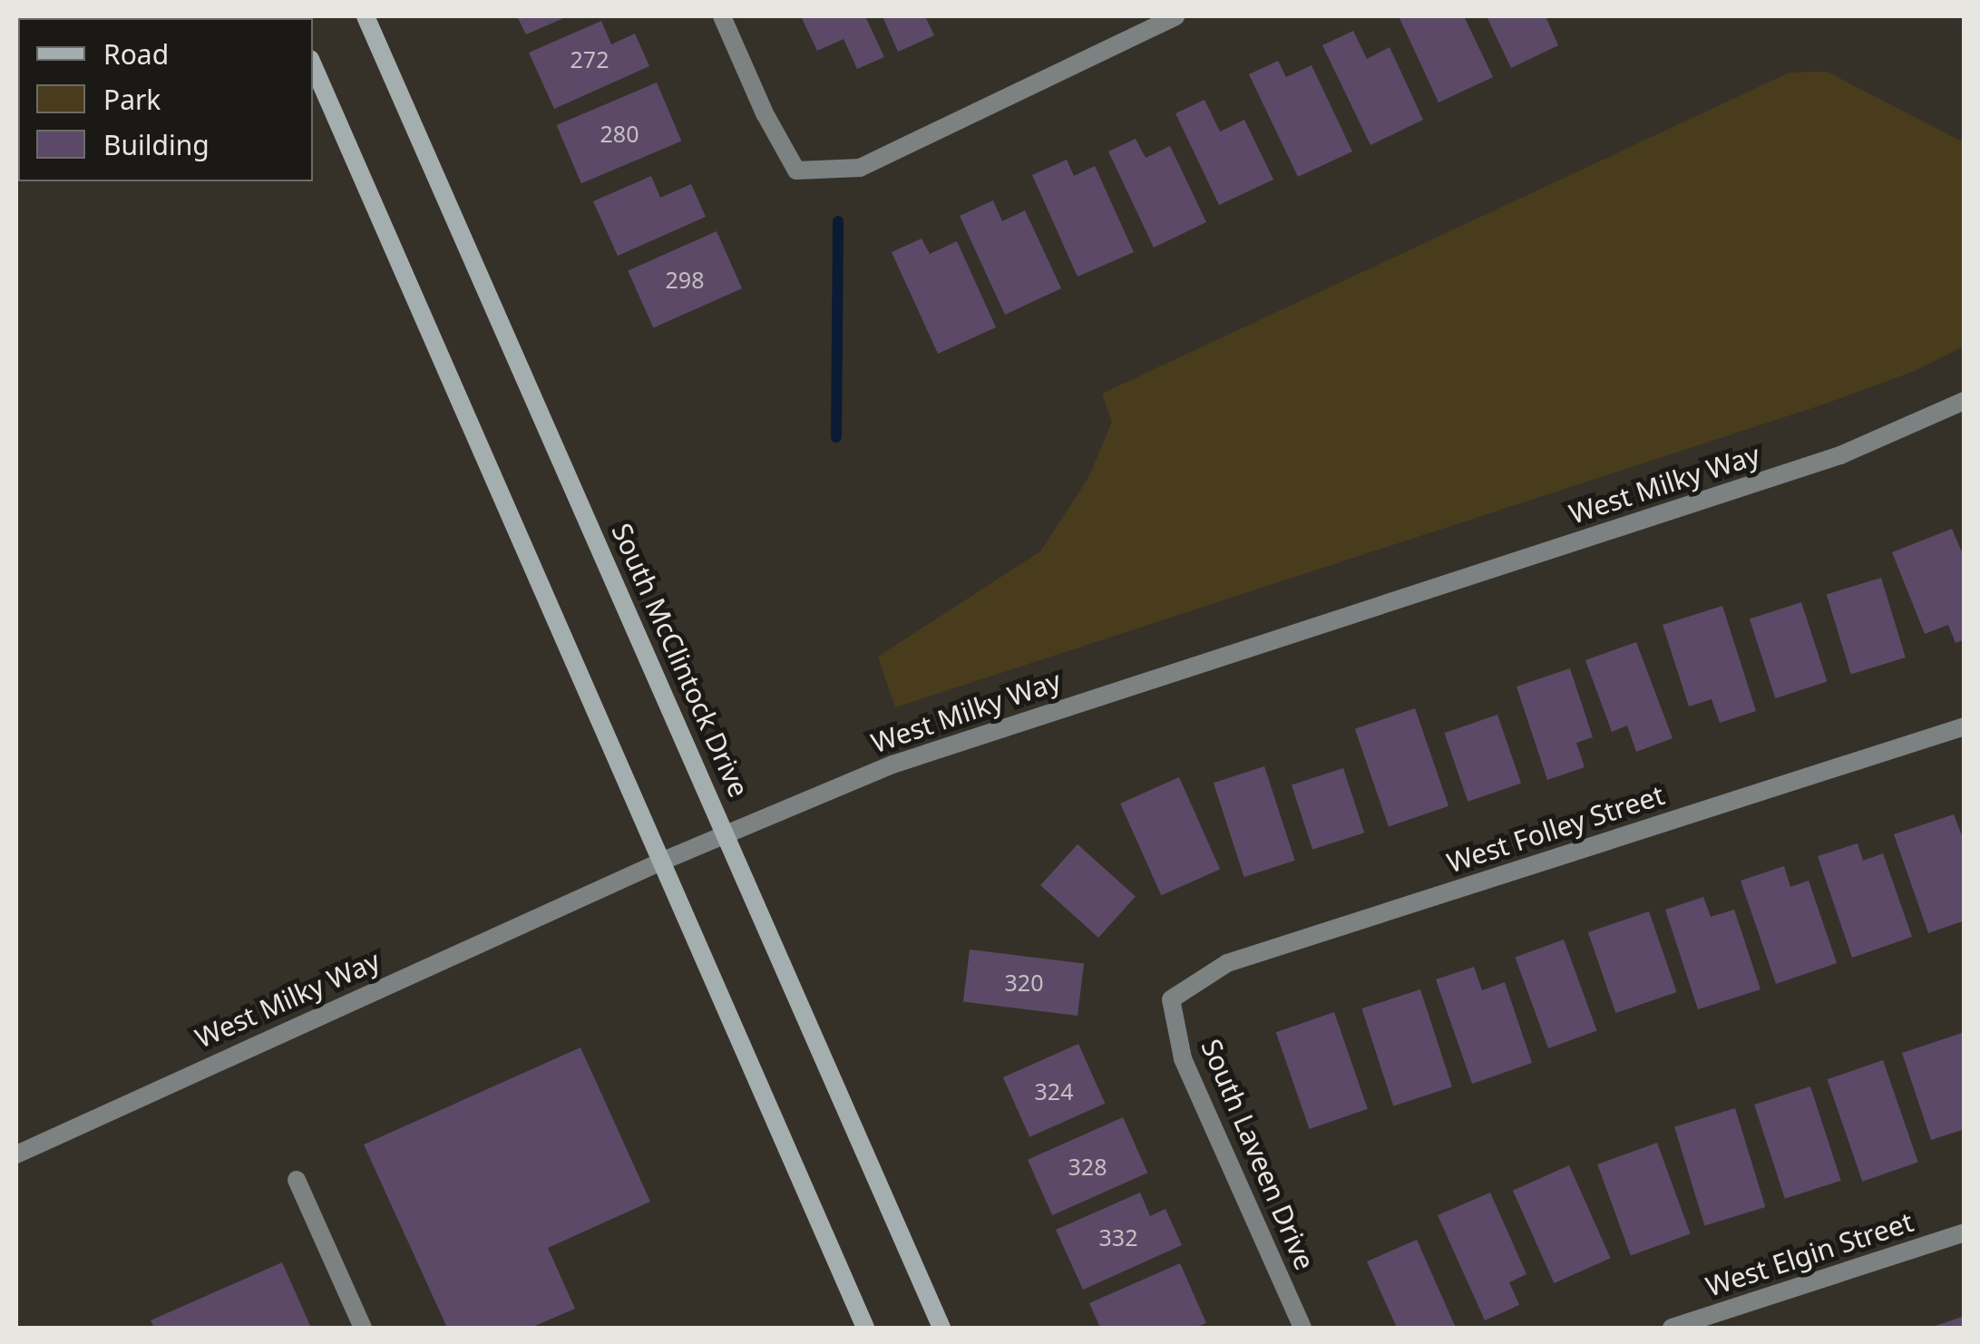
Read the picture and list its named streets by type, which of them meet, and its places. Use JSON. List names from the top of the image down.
{
  "streets": {
    "main road": ["South McClintock Drive"],
    "street": [
      "West Milky Way",
      "West Folley Street",
      "South Laveen Drive",
      "West Elgin Street"
    ]
  },
  "crossings": [
    ["West Milky Way", "South McClintock Drive"],
    ["West Folley Street", "South Laveen Drive"]
  ],
  "house_numbers": [
    "272",
    "280",
    "298",
    "320",
    "324",
    "328",
    "332"
  ],
  "legend": ["Road", "Park", "Building"]
}
